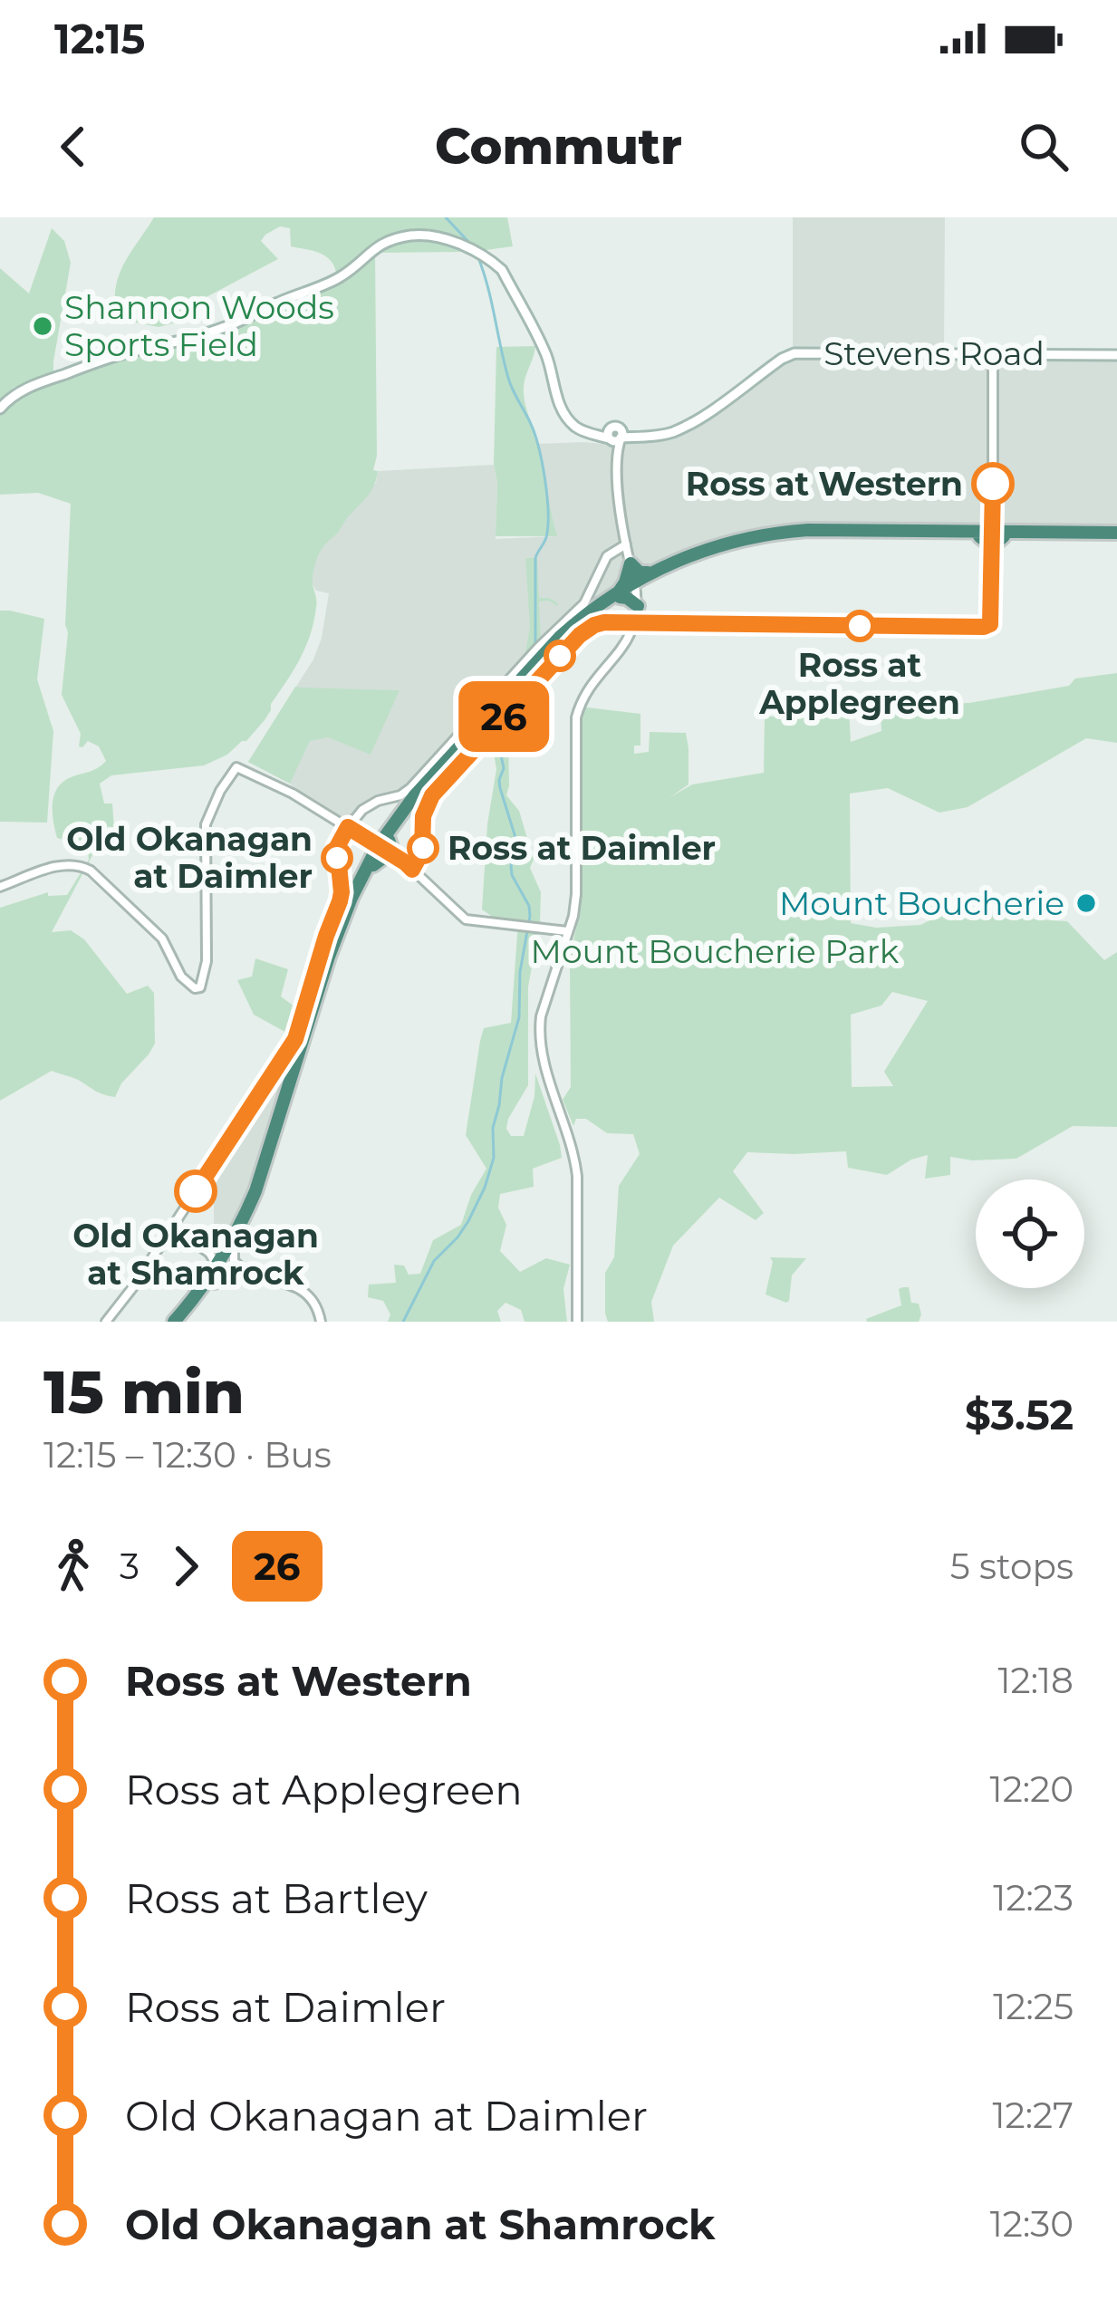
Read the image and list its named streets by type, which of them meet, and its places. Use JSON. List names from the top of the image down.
{
  "streets": {
    "main road": ["Stevens Road"]
  },
  "parks": ["Mount Boucherie Park"],
  "places": [
    "Shannon Woods Sports Field",
    "Ross at Western",
    "Ross at Applegreen",
    "Ross at Daimler",
    "Old Okanagan at Daimler",
    "Mount Boucherie",
    "Old Okanagan at Shamrock"
  ],
  "lines": ["bus line 26"],
  "page": {
    "status": "12:15",
    "header": "Commutr",
    "on_map": "26",
    "heading": ["15 min", "12:15 – 12:30 · Bus", "$3.52"],
    "legs": ["3", "26", "5 stops"],
    "list": [
      {
        "name": "Ross at Western",
        "value": "12:18"
      },
      {
        "name": "Ross at Applegreen",
        "value": "12:20"
      },
      {
        "name": "Ross at Bartley",
        "value": "12:23"
      },
      {
        "name": "Ross at Daimler",
        "value": "12:25"
      },
      {
        "name": "Old Okanagan at Daimler",
        "value": "12:27"
      },
      {
        "name": "Old Okanagan at Shamrock",
        "value": "12:30"
      }
    ]
  }
}
